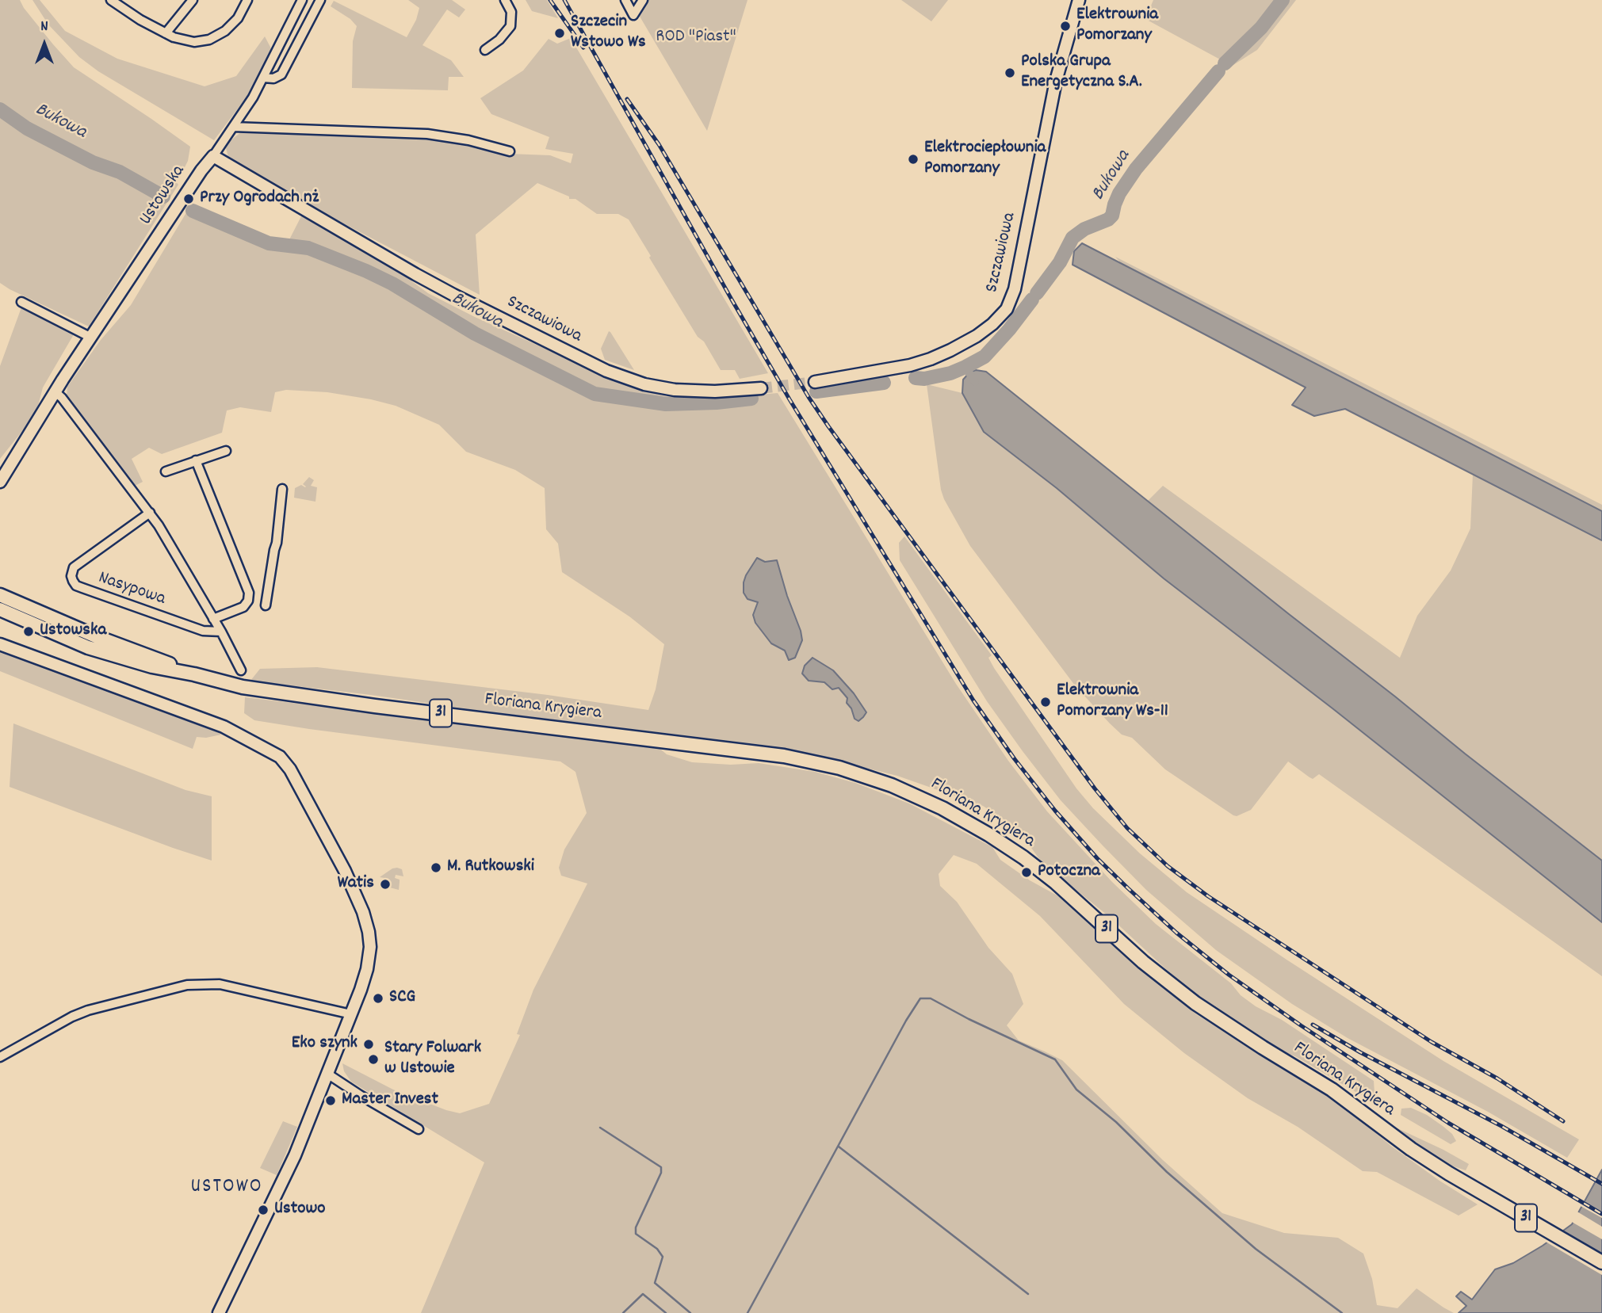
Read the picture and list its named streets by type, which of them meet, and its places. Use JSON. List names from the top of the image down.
{
  "streets": {
    "main road": ["Floriana Krygiera", "31"],
    "street": ["Ustowska", "Szczawiowa", "Nasypowa"]
  },
  "crossings": [
    ["Ustowska", "Szczawiowa"],
    ["Ustowska", "Nasypowa"]
  ],
  "districts": ["USTOWO"],
  "water": ["Bukowa"],
  "parks": ["ROD \"Piast\""],
  "places": [
    "Elektrownia Pomorzany",
    "Szczecin Wstowo Ws",
    "Polska Grupa Energetyczna S.A.",
    "Elektrociepłownia Pomorzany",
    "Przy Ogrodach nż",
    "Ustowska",
    "Elektrownia Pomorzany Ws-11",
    "M. Rutkowski",
    "Potoczna",
    "Watis",
    "SCG",
    "Eko szynk",
    "Stary Folwark w Ustowie",
    "Master Invest",
    "Ustowo"
  ],
  "north": "top"
}
